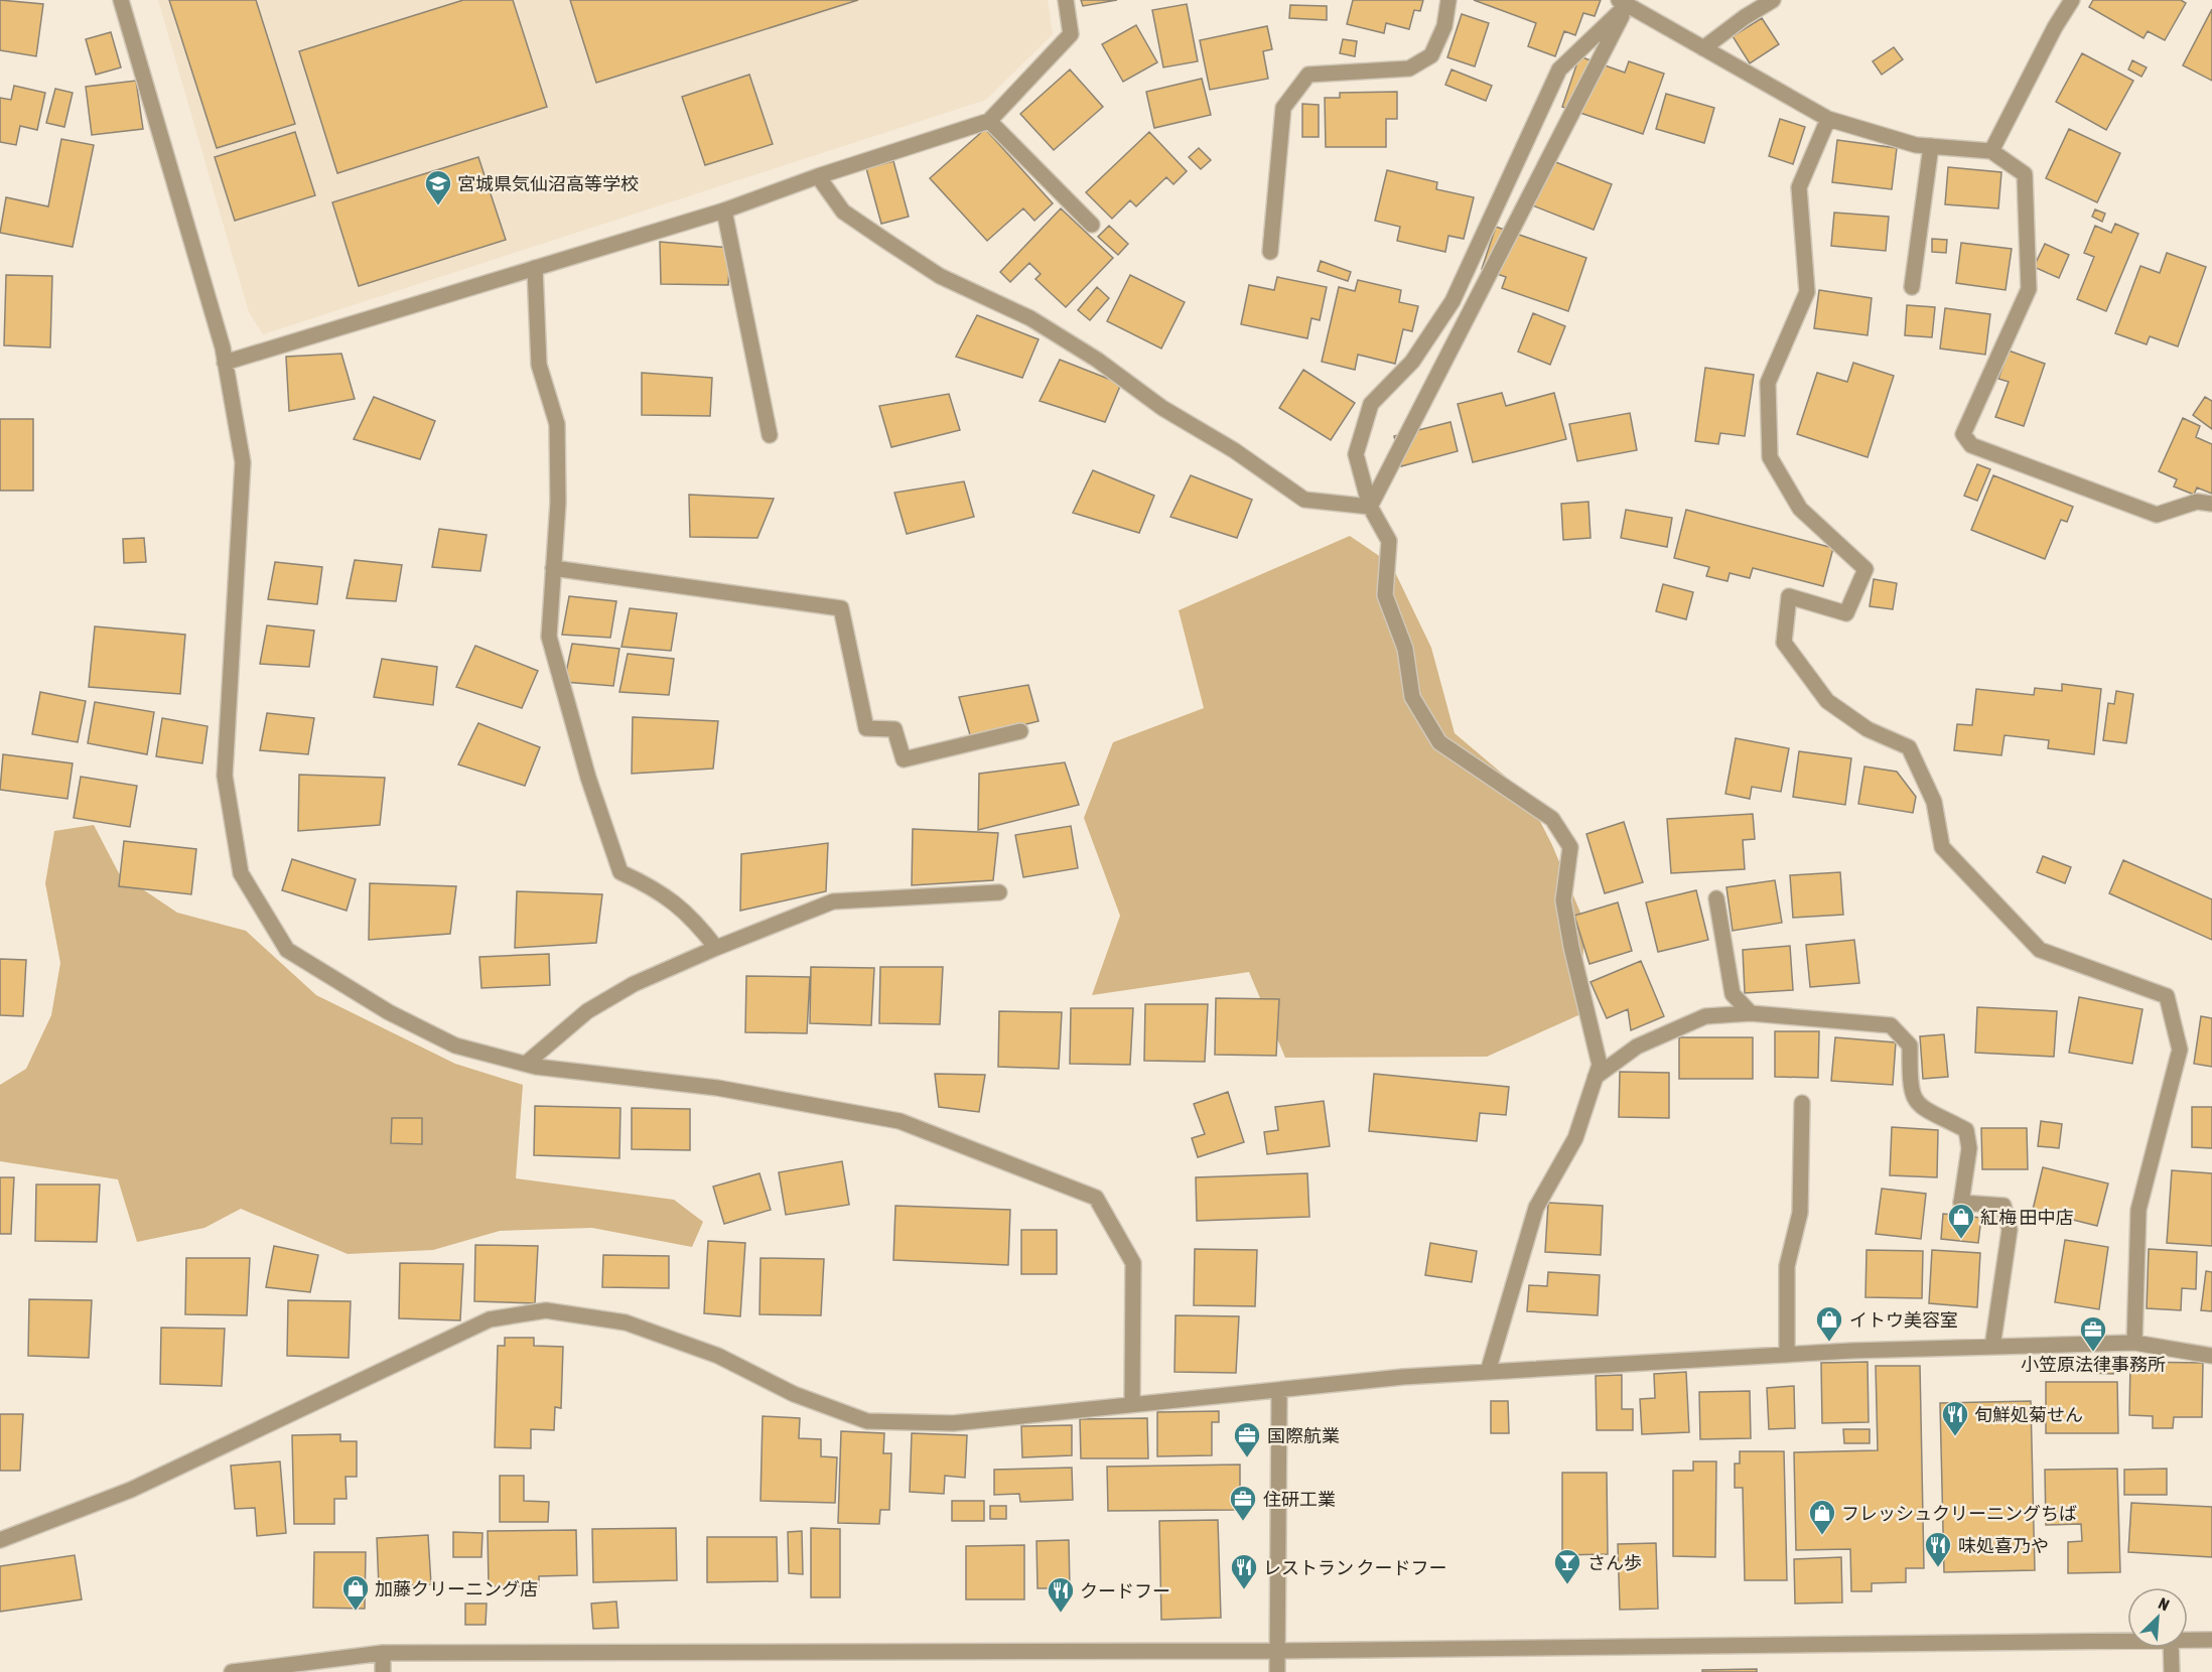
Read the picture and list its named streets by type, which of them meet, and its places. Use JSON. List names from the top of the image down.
{
  "places": {
    "school or university": ["宮城県気仙沼高等学校"],
    "shop": [
      "紅梅 田中店",
      "イトウ美容室",
      "フレッシュクリーニングちば",
      "加藤クリーニング店"
    ],
    "office": ["小笠原法律事務所", "国際航業", "住研工業"],
    "restaurant": [
      "旬鮮処菊せん",
      "味処喜乃や",
      "レストラン クードフー",
      "クードフー"
    ],
    "bar": ["さん歩"]
  },
  "north": "top right"
}
